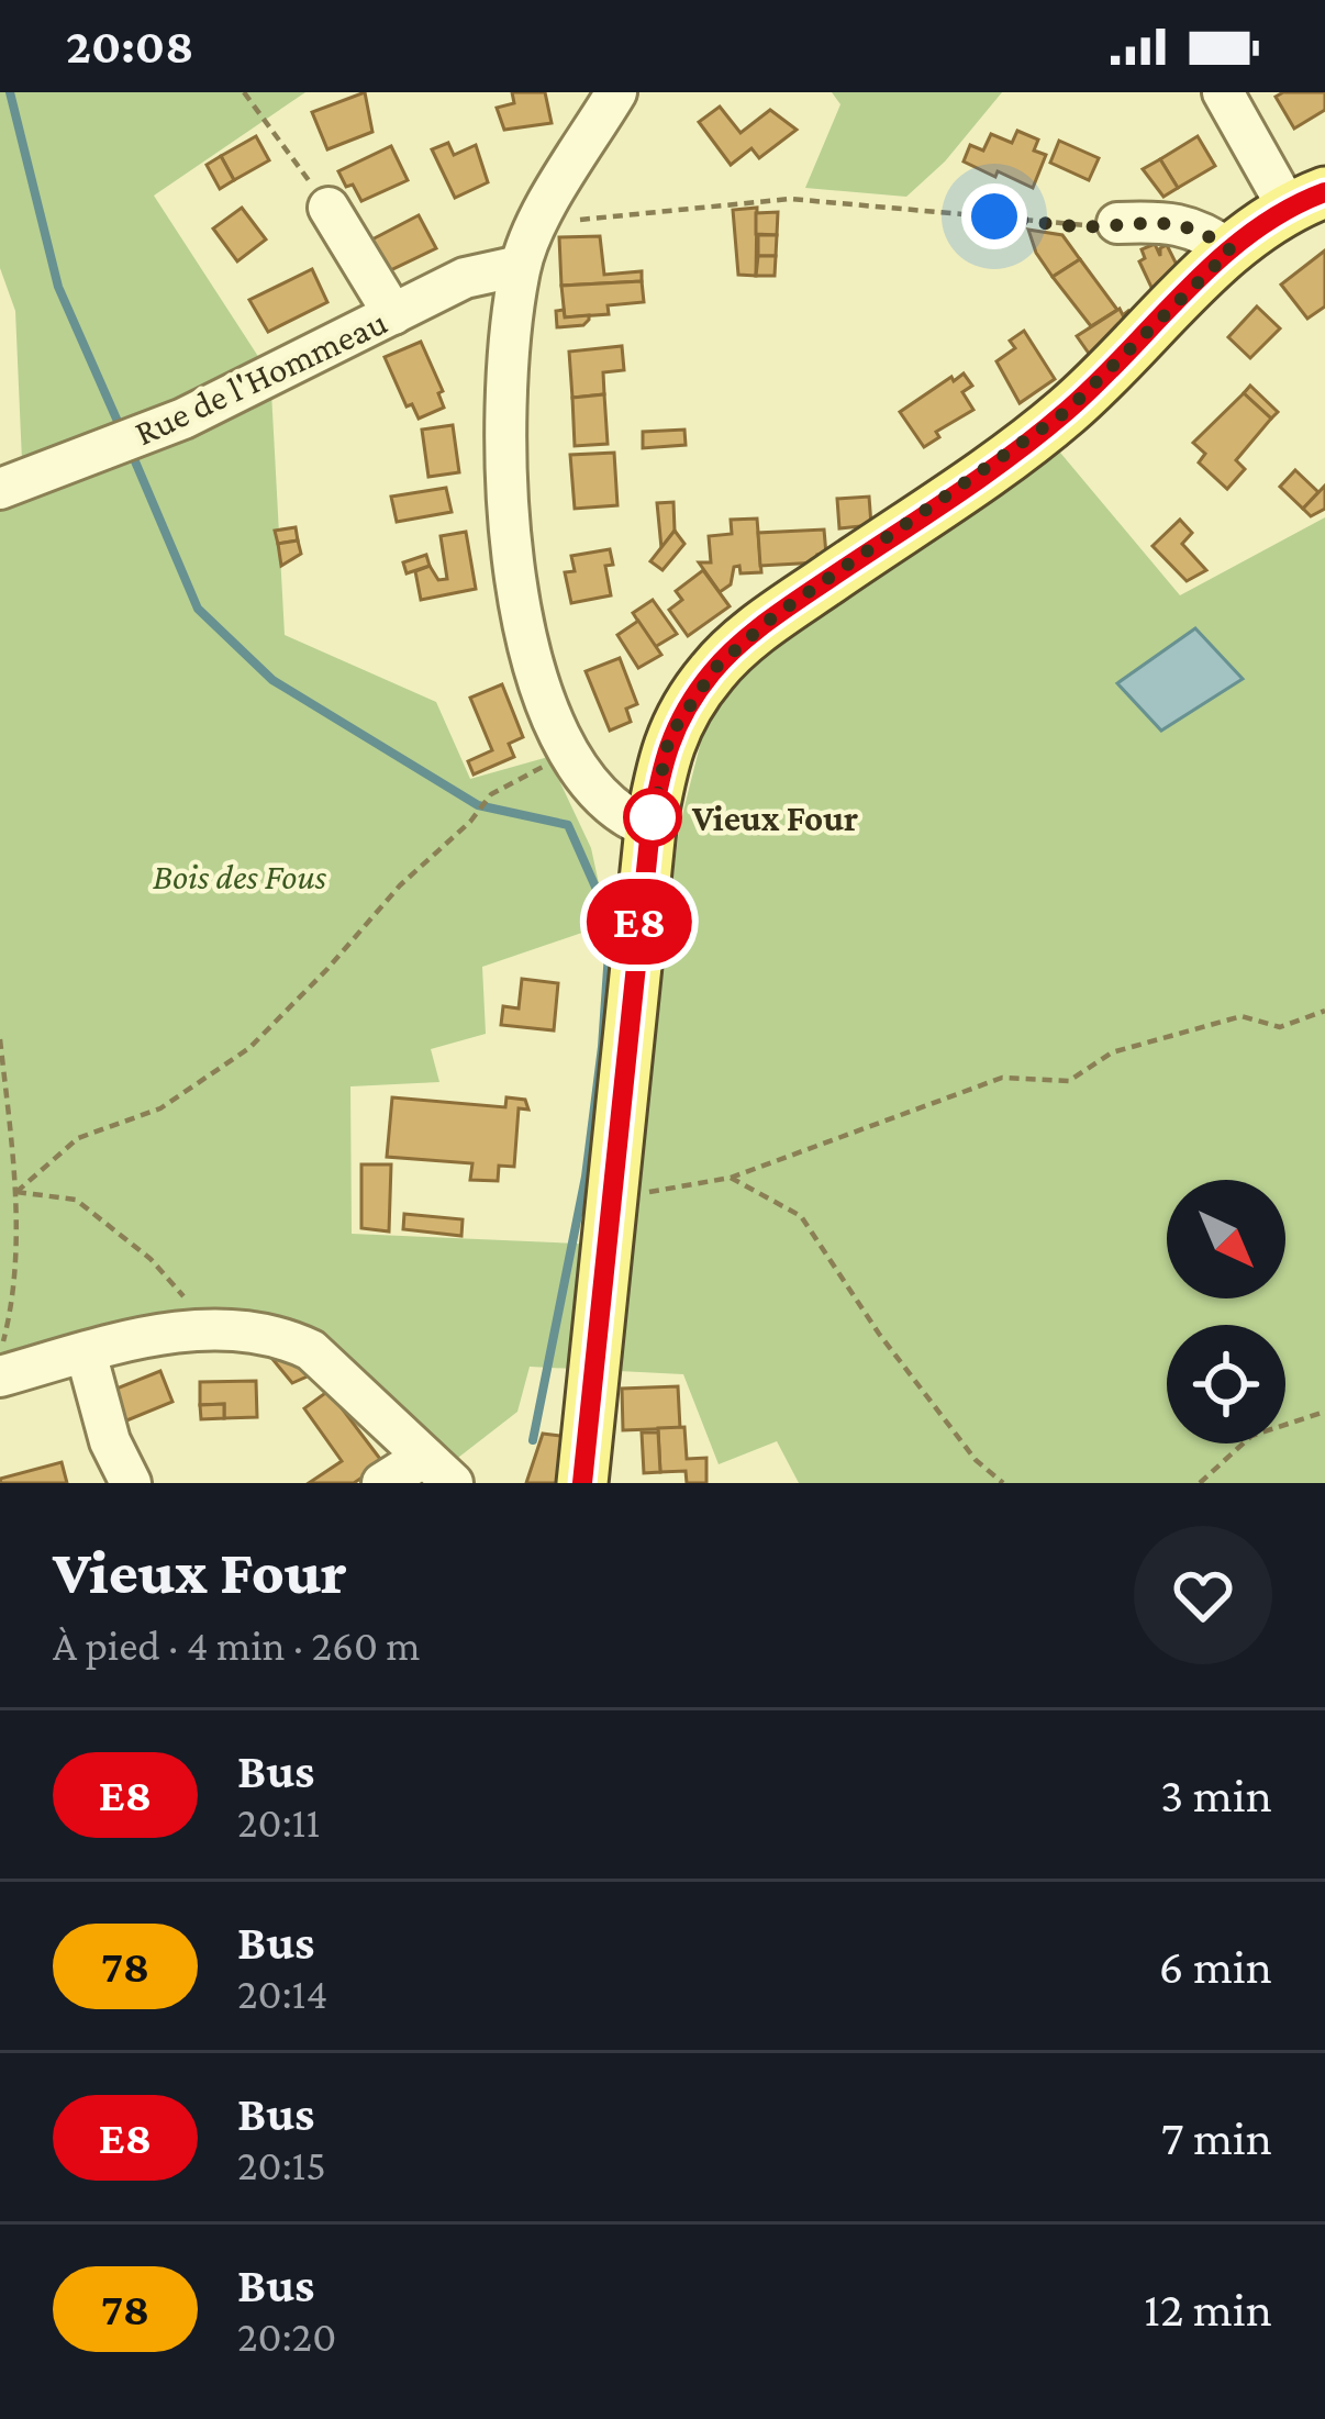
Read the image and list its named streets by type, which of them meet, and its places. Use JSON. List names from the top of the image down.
{
  "streets": {
    "street": ["Rue de l'Hommeau"]
  },
  "parks": ["Bois des Fous"],
  "places": ["Vieux Four"],
  "lines": ["bus line E8"],
  "north": "bottom right",
  "page": {
    "status": "20:08",
    "on_map": "E8",
    "heading": ["Vieux Four", "À pied · 4 min · 260 m"],
    "list": [
      {
        "mark": "E8",
        "name": "Bus",
        "note": "20:11",
        "value": "3 min"
      },
      {
        "mark": "78",
        "name": "Bus",
        "note": "20:14",
        "value": "6 min"
      },
      {
        "mark": "E8",
        "name": "Bus",
        "note": "20:15",
        "value": "7 min"
      },
      {
        "mark": "78",
        "name": "Bus",
        "note": "20:20",
        "value": "12 min"
      }
    ]
  }
}
